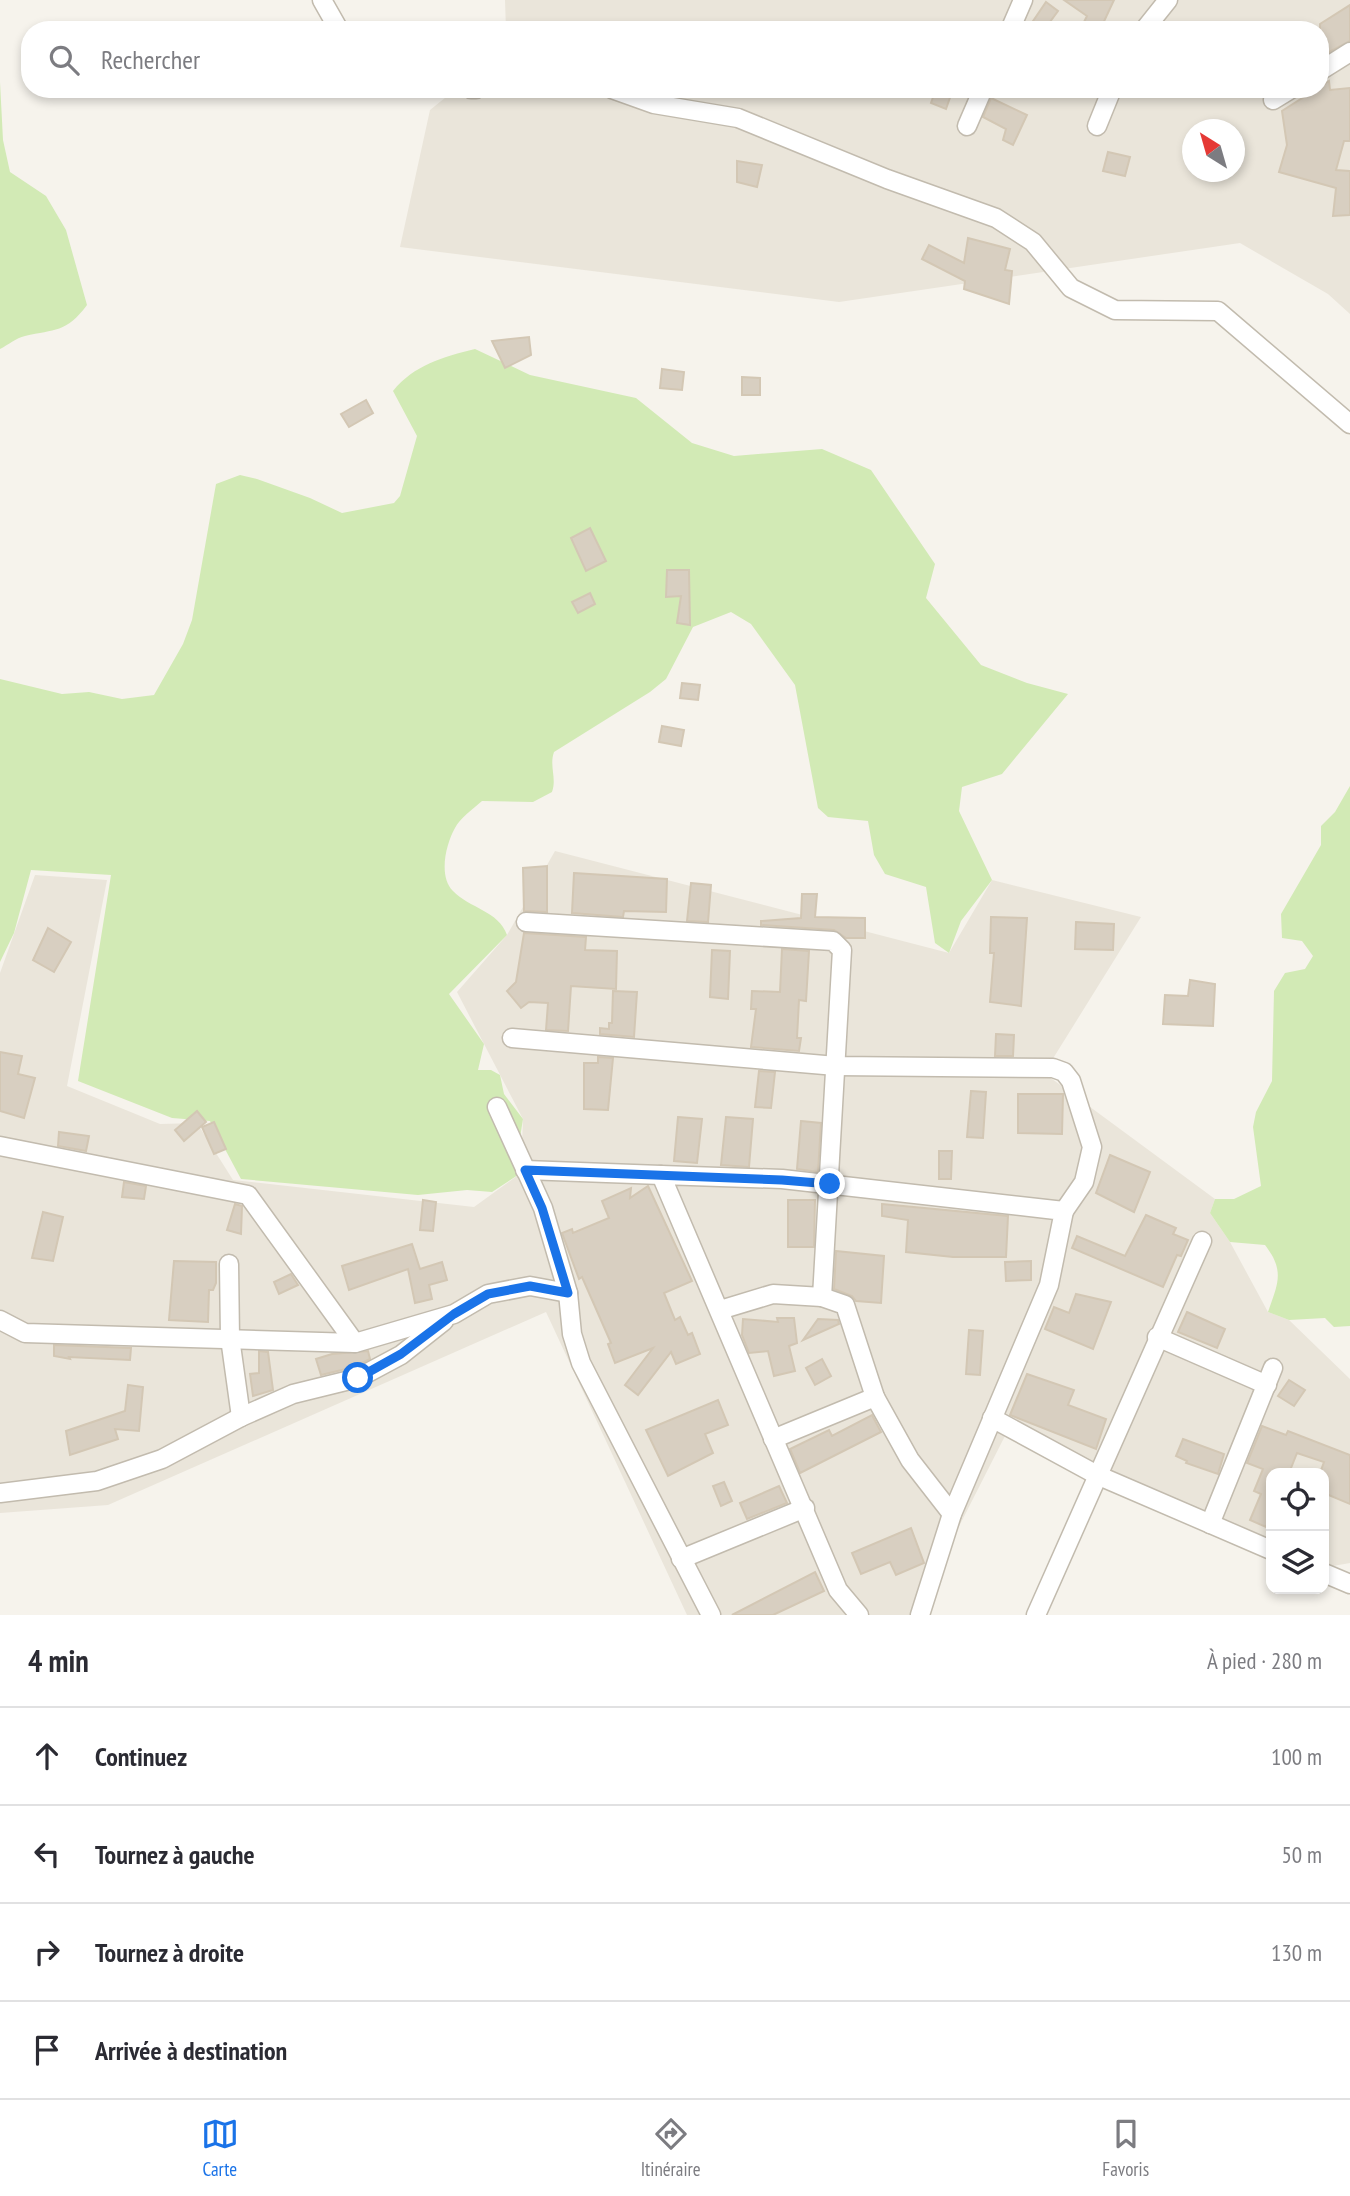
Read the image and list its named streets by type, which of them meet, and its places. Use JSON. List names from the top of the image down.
{
  "north": "top left",
  "page": {
    "search": "Rechercher",
    "heading": ["4 min", "À pied · 280 m"],
    "list": [
      ["Continuez", "100 m"],
      ["Tournez à gauche", "50 m"],
      ["Tournez à droite", "130 m"],
      "Arrivée à destination"
    ],
    "nav": ["Carte", "Itinéraire", "Favoris"]
  }
}
